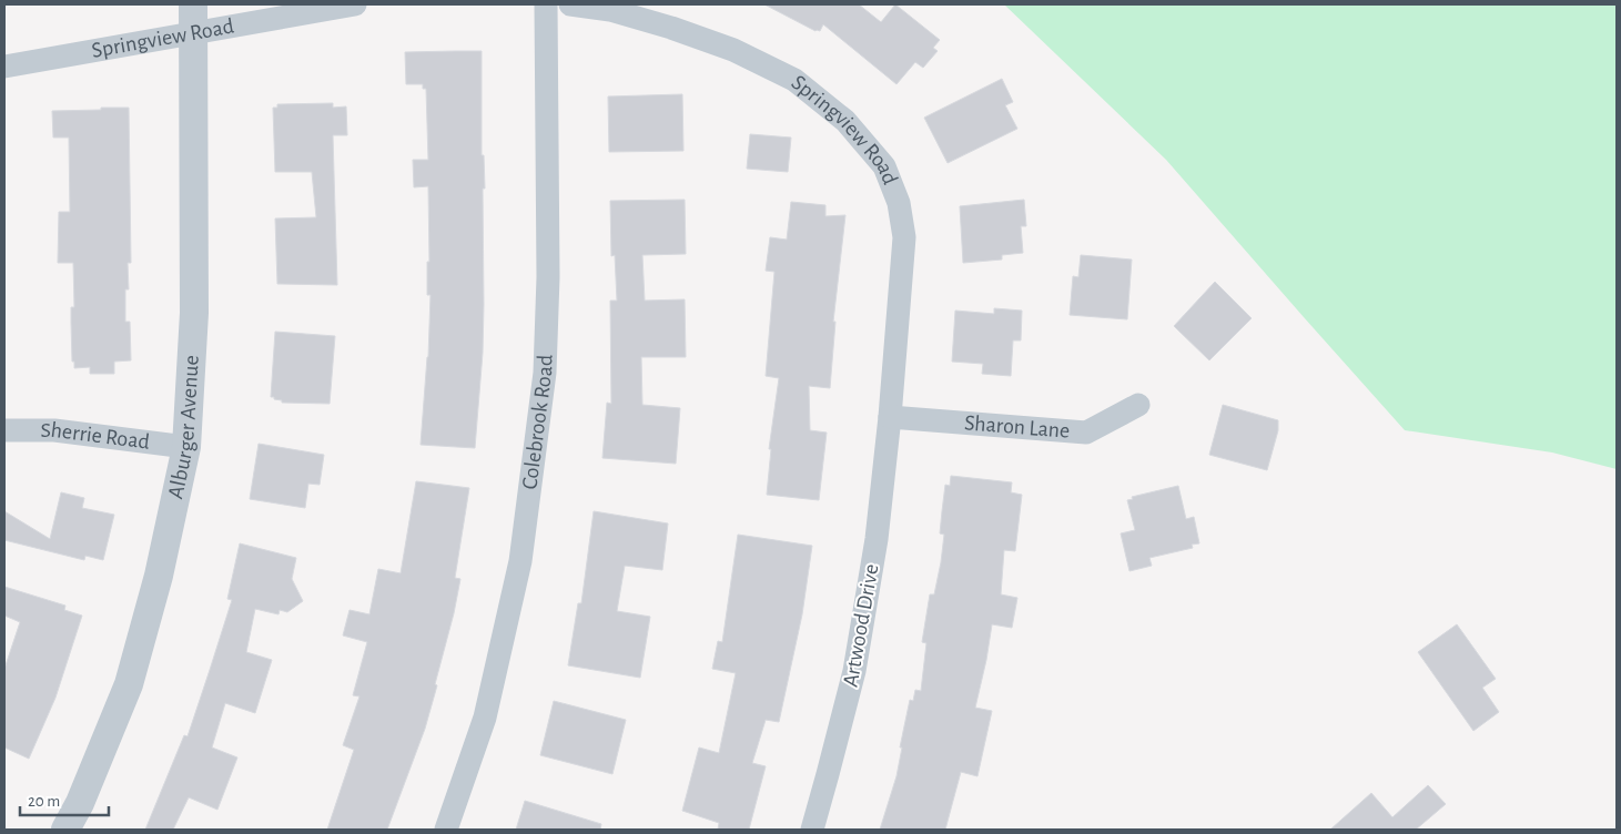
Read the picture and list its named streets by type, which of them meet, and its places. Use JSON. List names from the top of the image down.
{
  "streets": {
    "street": [
      "Springview Road",
      "Colebrook Road",
      "Alburger Avenue",
      "Sharon Lane",
      "Sherrie Road",
      "Artwood Drive"
    ]
  },
  "crossings": [
    ["Springview Road", "Alburger Avenue"],
    ["Springview Road", "Sharon Lane"],
    ["Springview Road", "Artwood Drive"],
    ["Alburger Avenue", "Sherrie Road"],
    ["Sharon Lane", "Artwood Drive"]
  ],
  "scale_bar": "20 m"
}
